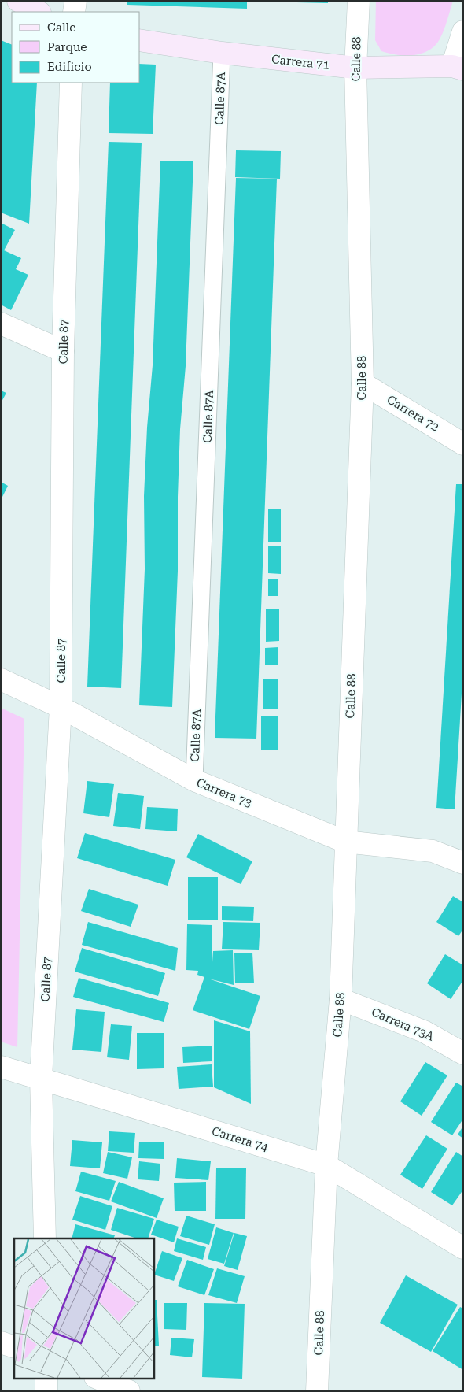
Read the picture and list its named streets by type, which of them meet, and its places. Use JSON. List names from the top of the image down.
{
  "streets": {
    "street": [
      "Calle 88",
      "Carrera 71",
      "Calle 87",
      "Carrera 72",
      "Carrera 73",
      "Carrera 73A",
      "Carrera 74"
    ],
    "lane": ["Calle 87A"]
  },
  "crossings": [
    ["Calle 88", "Carrera 71"],
    ["Calle 88", "Carrera 72"],
    ["Calle 88", "Carrera 73"],
    ["Calle 88", "Carrera 73A"],
    ["Calle 88", "Carrera 74"],
    ["Carrera 71", "Calle 87A"],
    ["Calle 87A", "Carrera 73"],
    ["Calle 87", "Carrera 73"],
    ["Calle 87", "Carrera 74"]
  ],
  "legend": ["Calle", "Parque", "Edificio"]
}
